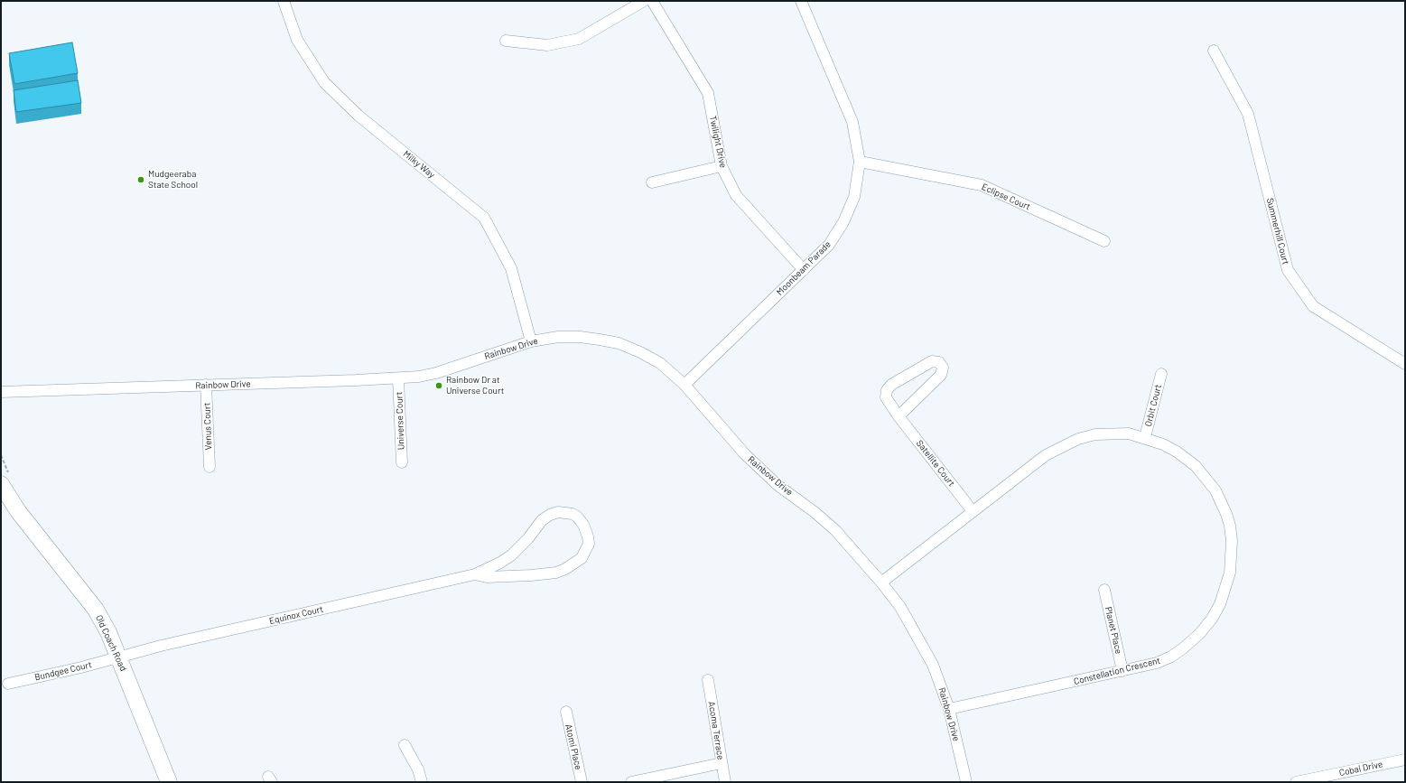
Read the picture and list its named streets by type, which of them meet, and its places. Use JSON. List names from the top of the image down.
{
  "streets": {
    "street": [
      "Twilight Drive",
      "Milky Way",
      "Eclipse Court",
      "Summerhill Court",
      "Moonbeam Parade",
      "Rainbow Drive",
      "Orbit Court",
      "Universe Court",
      "Venus Court",
      "Satellite Court",
      "Equinox Court",
      "Planet Place",
      "Old Coach Road",
      "Bundgee Court",
      "Constellation Crescent",
      "Acoma Terrace",
      "Atomi Place",
      "Cobai Drive"
    ]
  },
  "crossings": [
    ["Twilight Drive", "Moonbeam Parade"],
    ["Milky Way", "Rainbow Drive"],
    ["Eclipse Court", "Moonbeam Parade"],
    ["Moonbeam Parade", "Rainbow Drive"],
    ["Rainbow Drive", "Universe Court"],
    ["Rainbow Drive", "Venus Court"],
    ["Rainbow Drive", "Constellation Crescent"],
    ["Orbit Court", "Constellation Crescent"],
    ["Satellite Court", "Constellation Crescent"],
    ["Equinox Court", "Old Coach Road"],
    ["Equinox Court", "Bundgee Court"],
    ["Planet Place", "Constellation Crescent"],
    ["Old Coach Road", "Bundgee Court"]
  ],
  "places": ["Mudgeeraba State School", "Rainbow Dr at Universe Court"]
}
